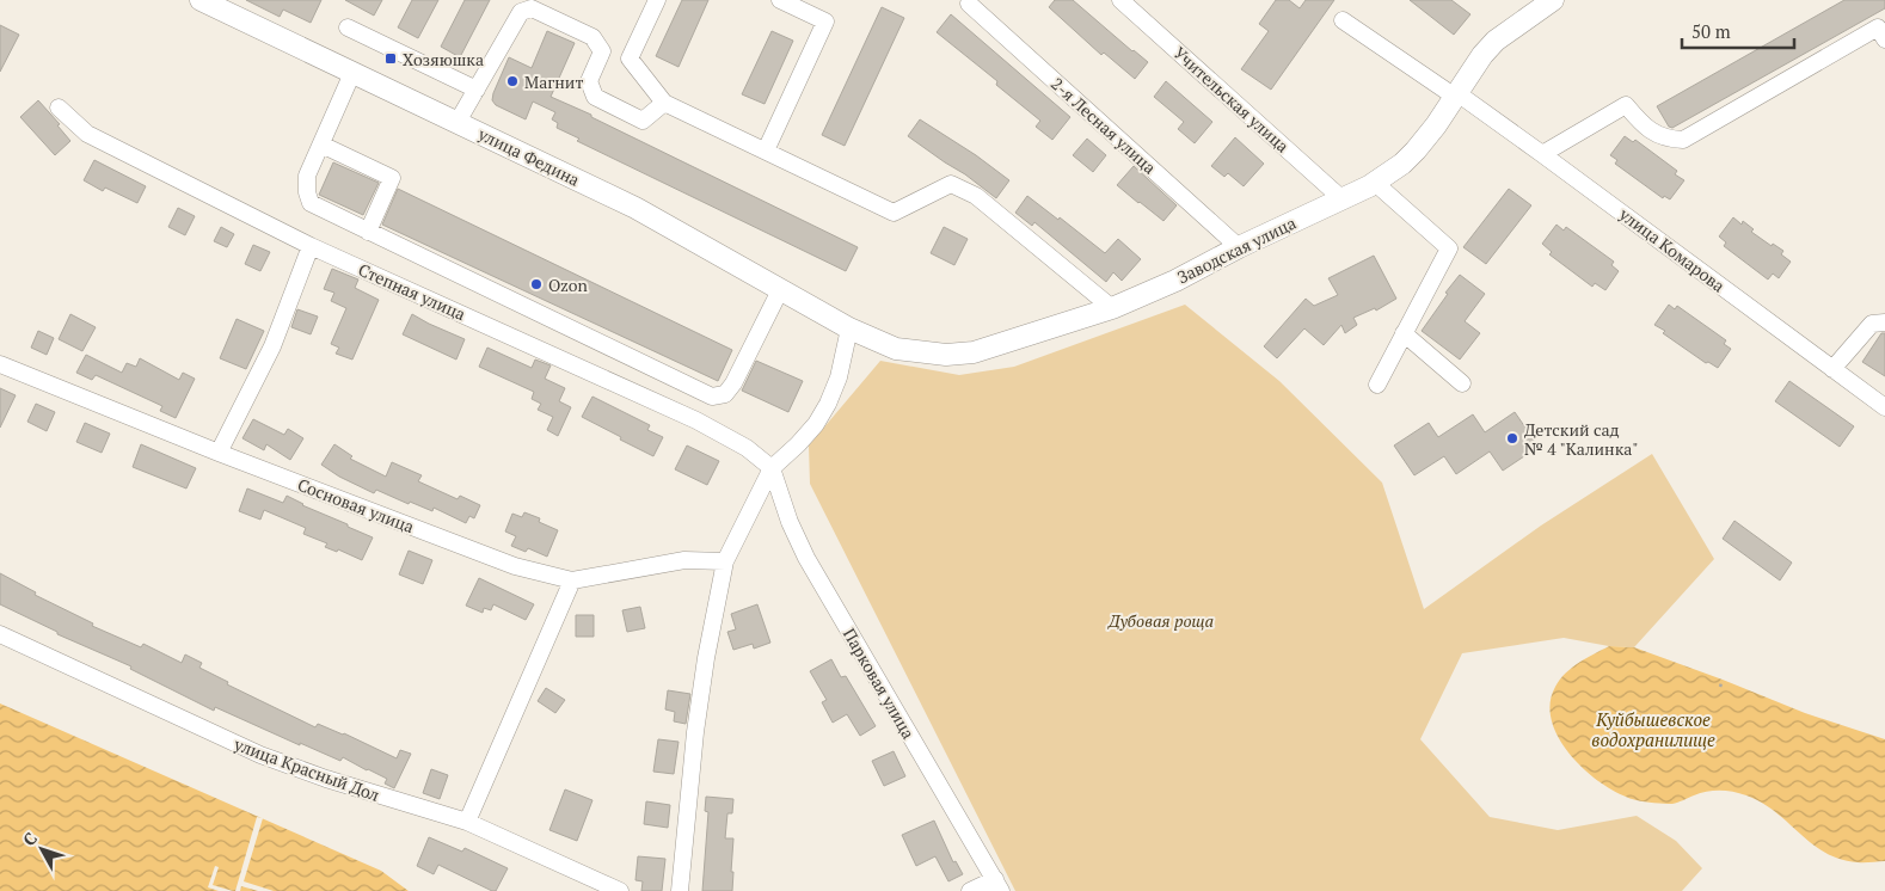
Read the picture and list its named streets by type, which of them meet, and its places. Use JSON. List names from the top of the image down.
{
  "streets": {
    "main road": ["улица Федина", "Заводская улица"],
    "street": [
      "Учительская улица",
      "2-я Лесная улица",
      "улица Комарова",
      "Степная улица",
      "Сосновая улица",
      "Парковая улица",
      "улица Красный Дол"
    ]
  },
  "crossings": [
    ["Учительская улица", "Заводская улица"],
    ["2-я Лесная улица", "Заводская улица"],
    ["улица Федина", "Заводская улица"],
    ["Заводская улица", "улица Комарова"],
    ["Степная улица", "Парковая улица"]
  ],
  "water": ["Куйбышевское водохранилище"],
  "parks": ["Дубовая роща"],
  "places": {
    "transit": ["Хозяюшка"],
    "other": ["Магнит", "Ozon", "Детский сад № 4 \"Калинка\""]
  },
  "scale_bar": "50 m",
  "north": "top left"
}
